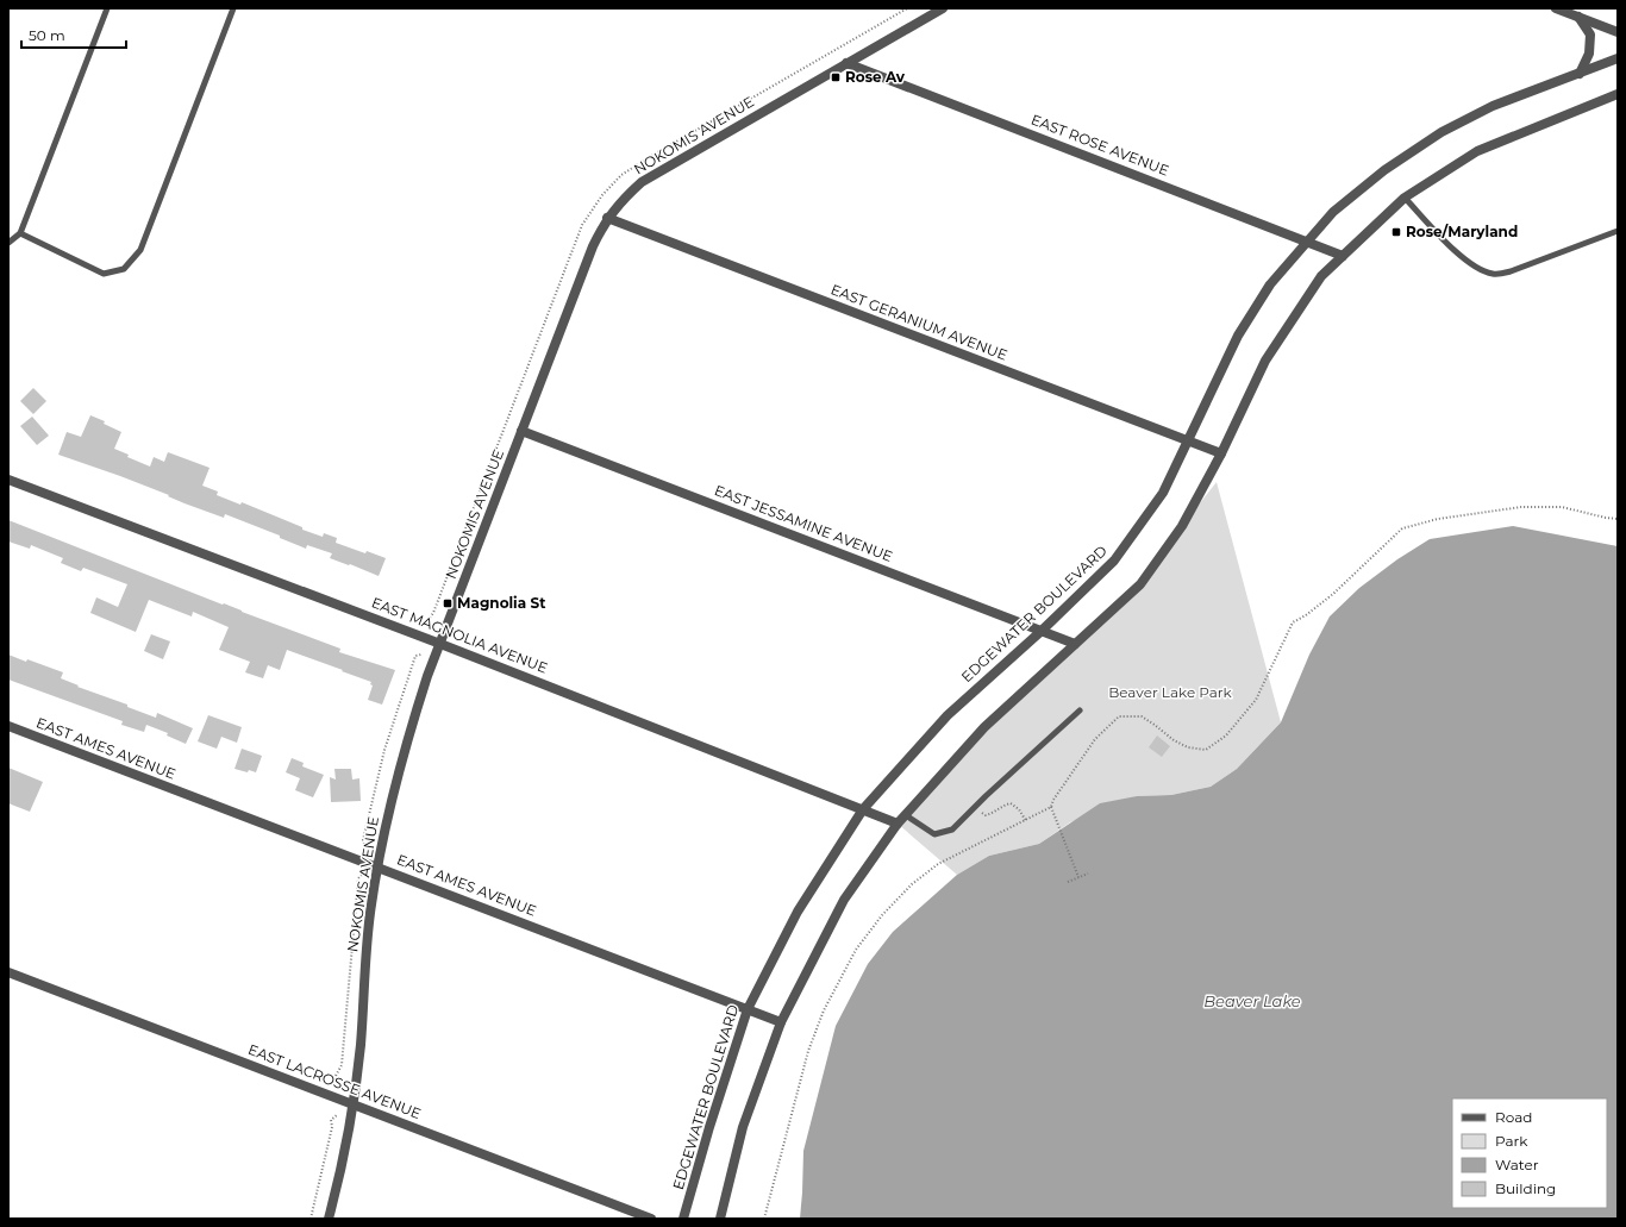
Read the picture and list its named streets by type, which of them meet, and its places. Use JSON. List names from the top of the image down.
{
  "streets": {
    "street": [
      "NOKOMIS AVENUE",
      "EAST ROSE AVENUE",
      "EAST GERANIUM AVENUE",
      "EAST JESSAMINE AVENUE",
      "EDGEWATER BOULEVARD",
      "EAST MAGNOLIA AVENUE",
      "EAST AMES AVENUE",
      "EAST LACROSSE AVENUE"
    ]
  },
  "crossings": [
    ["NOKOMIS AVENUE", "EAST ROSE AVENUE"],
    ["NOKOMIS AVENUE", "EAST GERANIUM AVENUE"],
    ["NOKOMIS AVENUE", "EAST JESSAMINE AVENUE"],
    ["NOKOMIS AVENUE", "EAST MAGNOLIA AVENUE"],
    ["NOKOMIS AVENUE", "EAST AMES AVENUE"],
    ["NOKOMIS AVENUE", "EAST LACROSSE AVENUE"],
    ["EAST ROSE AVENUE", "EDGEWATER BOULEVARD"],
    ["EAST GERANIUM AVENUE", "EDGEWATER BOULEVARD"],
    ["EAST JESSAMINE AVENUE", "EDGEWATER BOULEVARD"],
    ["EDGEWATER BOULEVARD", "EAST MAGNOLIA AVENUE"],
    ["EDGEWATER BOULEVARD", "EAST AMES AVENUE"]
  ],
  "water": ["Beaver Lake"],
  "parks": ["Beaver Lake Park"],
  "places": {
    "transit": ["Rose Av", "Rose/Maryland", "Magnolia St"]
  },
  "legend": [
    "Road",
    "Park",
    "Water",
    "Building"
  ],
  "scale_bar": "50 m"
}
